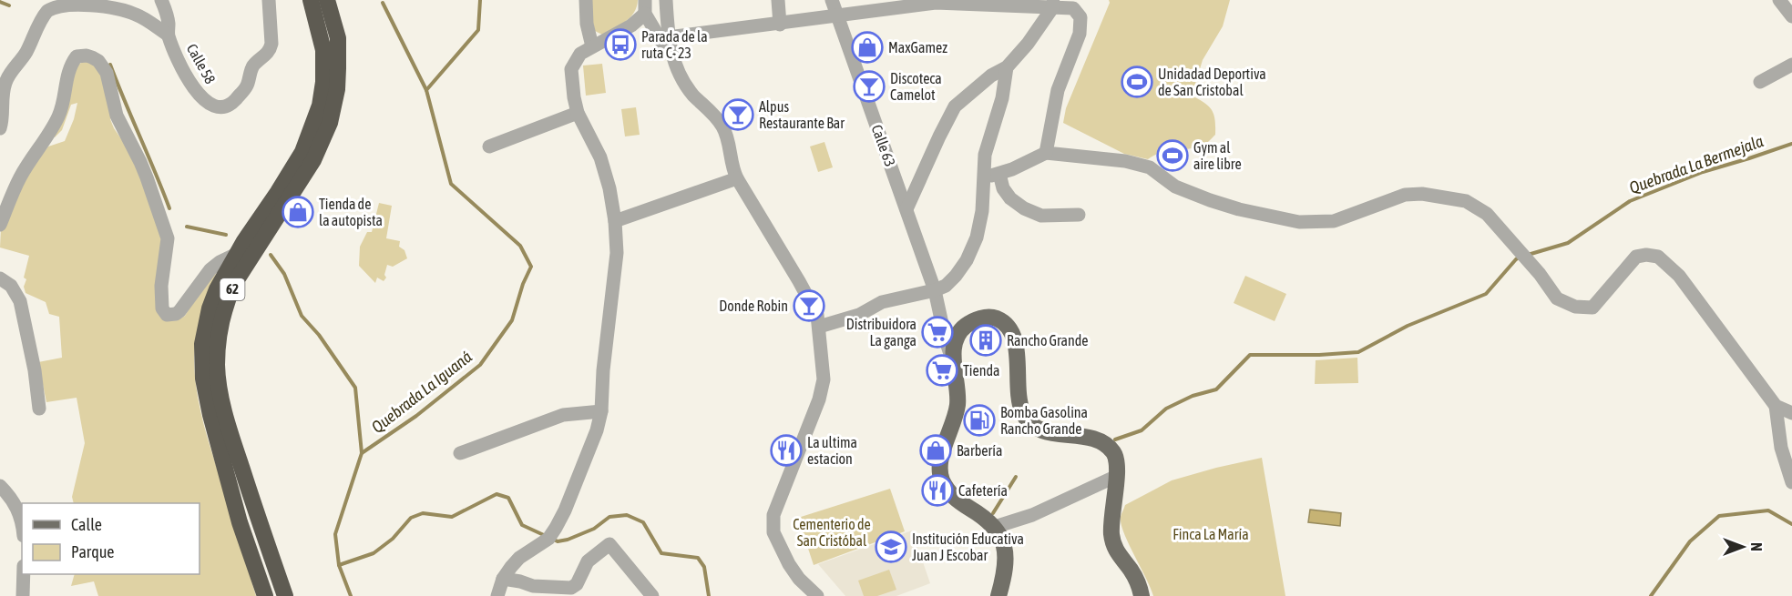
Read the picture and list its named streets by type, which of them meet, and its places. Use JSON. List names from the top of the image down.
{
  "streets": {
    "highway": ["62"],
    "street": ["Calle 58", "Calle 63"]
  },
  "water": ["Quebrada La Bermejala", "Quebrada La Iguaná"],
  "parks": ["Cementerio de San Cristóbal", "Finca La María"],
  "places": {
    "bus stop": ["Parada de la ruta C- 23"],
    "shop": ["MaxGamez", "Tienda de la autopista", "Barbería"],
    "sports": ["Unidadad Deportiva de San Cristobal", "Gym al aire libre"],
    "bar": ["Discoteca Camelot", "Alpus Restaurante Bar", "Donde Robin"],
    "supermarket": ["Distribuidora La ganga", "Tienda"],
    "building": ["Rancho Grande"],
    "fuel station": ["Bomba Gasolina Rancho Grande"],
    "restaurant": ["La ultima estacion", "Cafetería"],
    "school or university": ["Institución Educativa Juan J Escobar"]
  },
  "legend": ["Calle", "Parque"],
  "north": "right"
}
